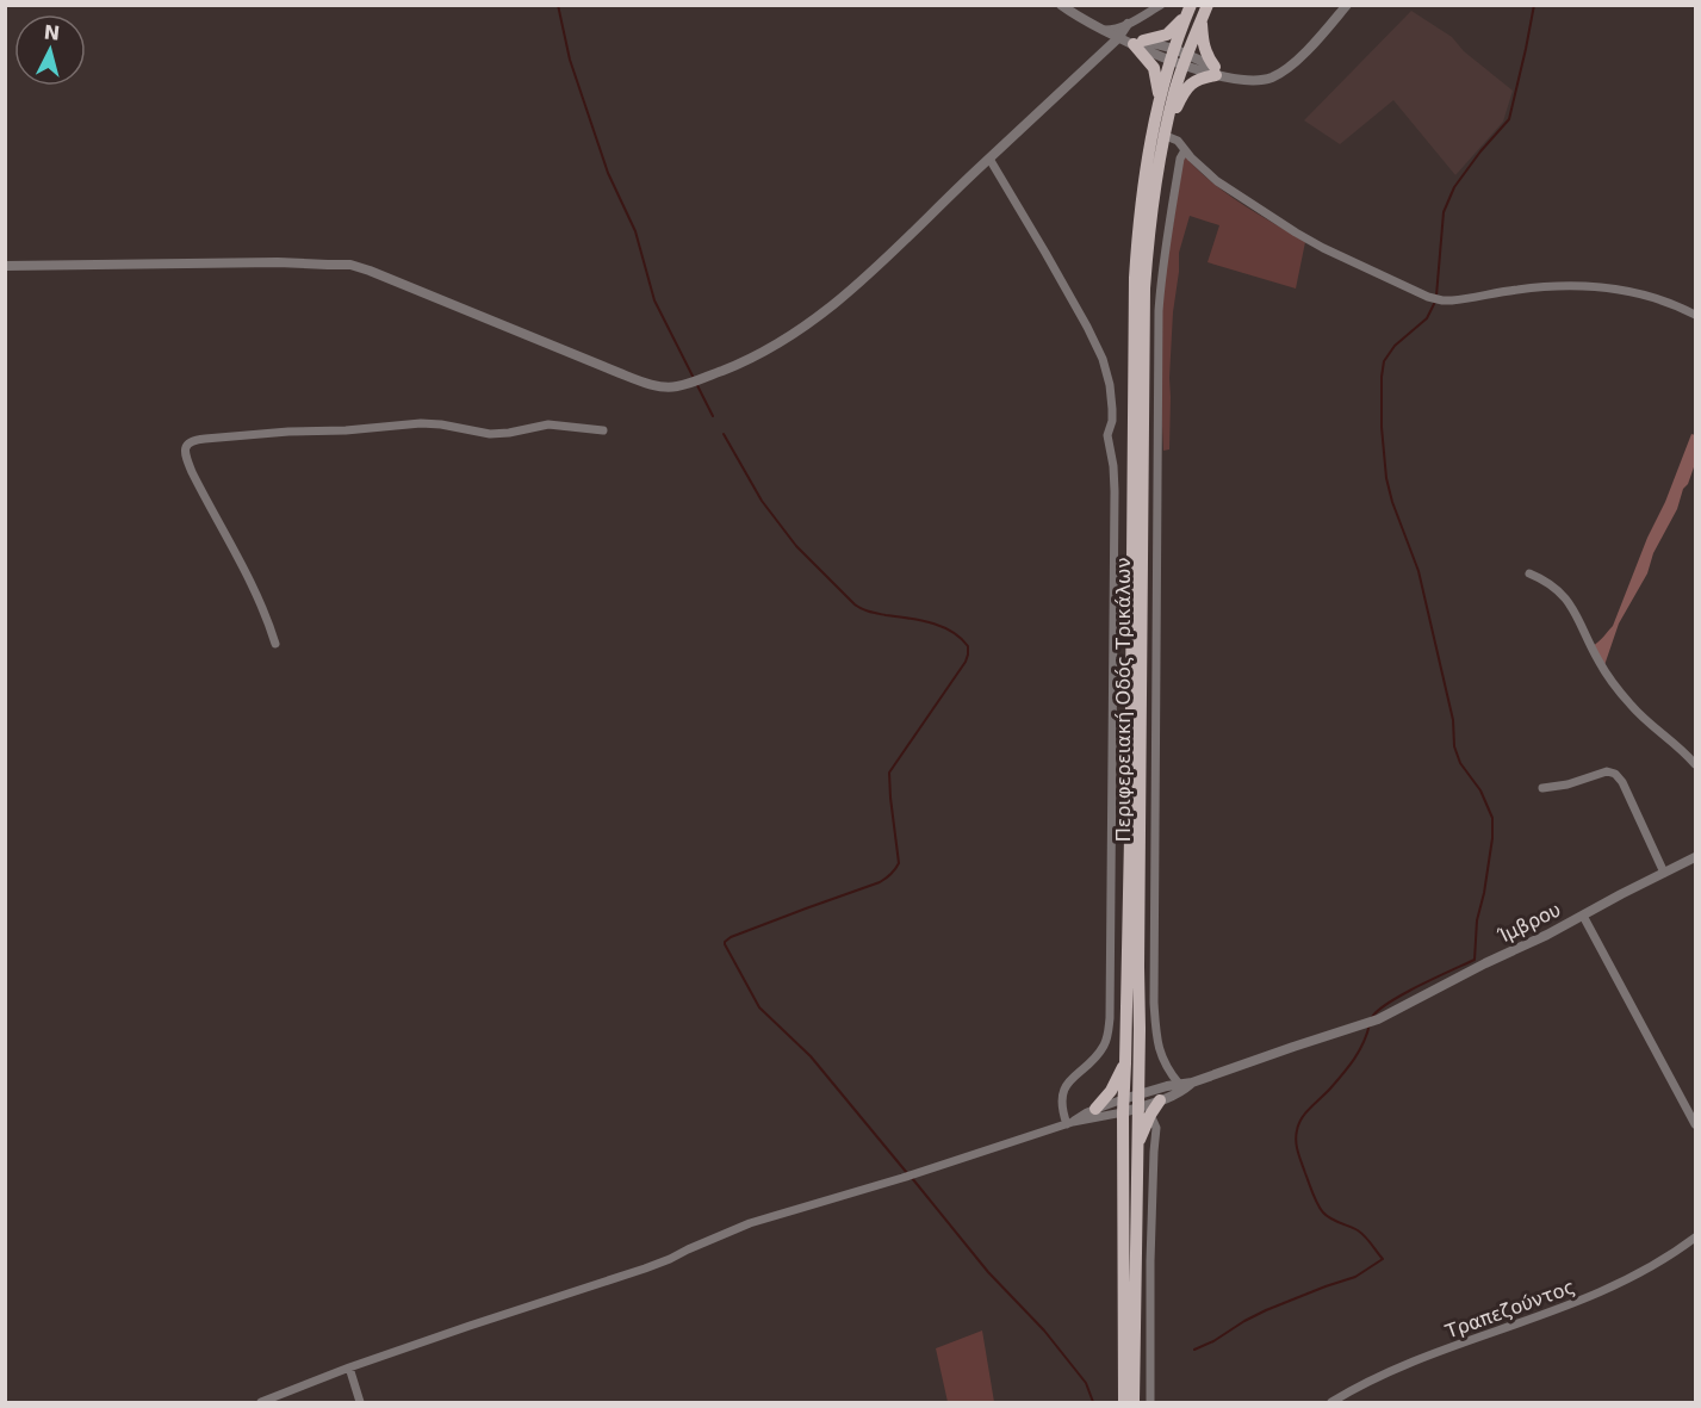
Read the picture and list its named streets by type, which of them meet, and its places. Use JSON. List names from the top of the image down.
{
  "streets": {
    "main road": ["Περιφερειακή Οδός Τρικάλων"],
    "street": ["Ίμβρου", "Τραπεζούντος"]
  },
  "north": "top"
}
